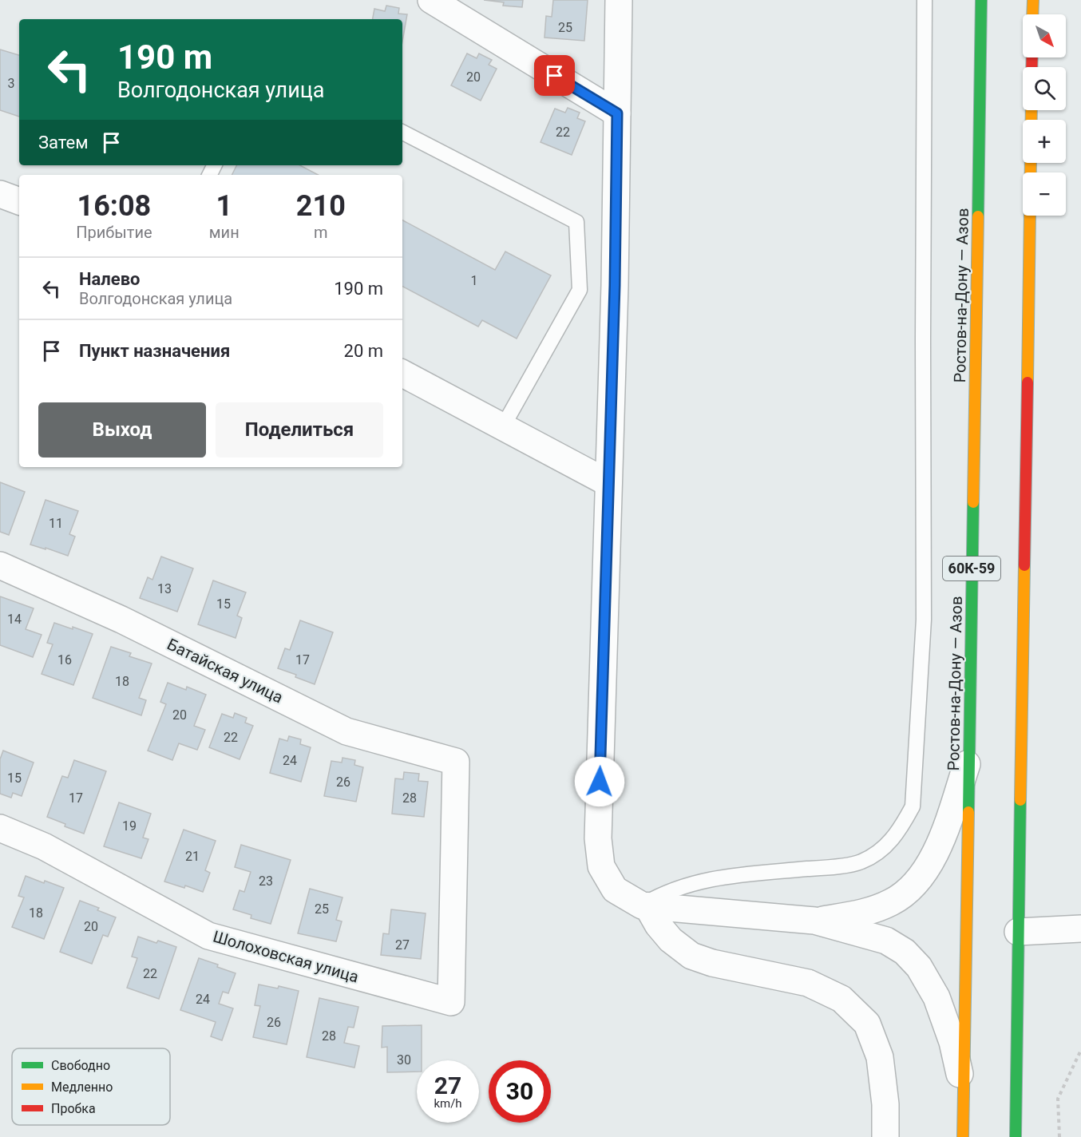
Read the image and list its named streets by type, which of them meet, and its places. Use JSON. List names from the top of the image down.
{
  "streets": {
    "main road": ["Ростов-на-Дону — Азов", "60К-59"],
    "street": ["Батайская улица", "Шолоховская улица"]
  },
  "crossings": [
    ["Батайская улица", "Шолоховская улица"]
  ],
  "house_numbers": [
    "25",
    "20",
    "3",
    "22",
    "1",
    "11",
    "13",
    "15",
    "14",
    "16",
    "17",
    "18",
    "20",
    "22",
    "24",
    "15",
    "26",
    "17",
    "28",
    "19",
    "21",
    "23",
    "25",
    "18",
    "20",
    "27",
    "22",
    "24",
    "26",
    "28",
    "30"
  ],
  "legend": ["Свободно", "Медленно", "Пробка"],
  "north": "bottom right",
  "page": {
    "map_buttons": ["+", "−"],
    "turn": ["190 m", "Волгодонская улица"],
    "then": "Затем",
    "eta": [
      "16:08",
      "Прибытие",
      "1",
      "мин",
      "210",
      "m"
    ],
    "list": [
      {
        "name": "Налево",
        "note": "Волгодонская улица",
        "value": "190 m"
      },
      {
        "name": "Пункт назначения",
        "value": "20 m"
      }
    ],
    "buttons": ["Выход", "Поделиться"],
    "speed": "27 km/h",
    "limit": "30"
  }
}
